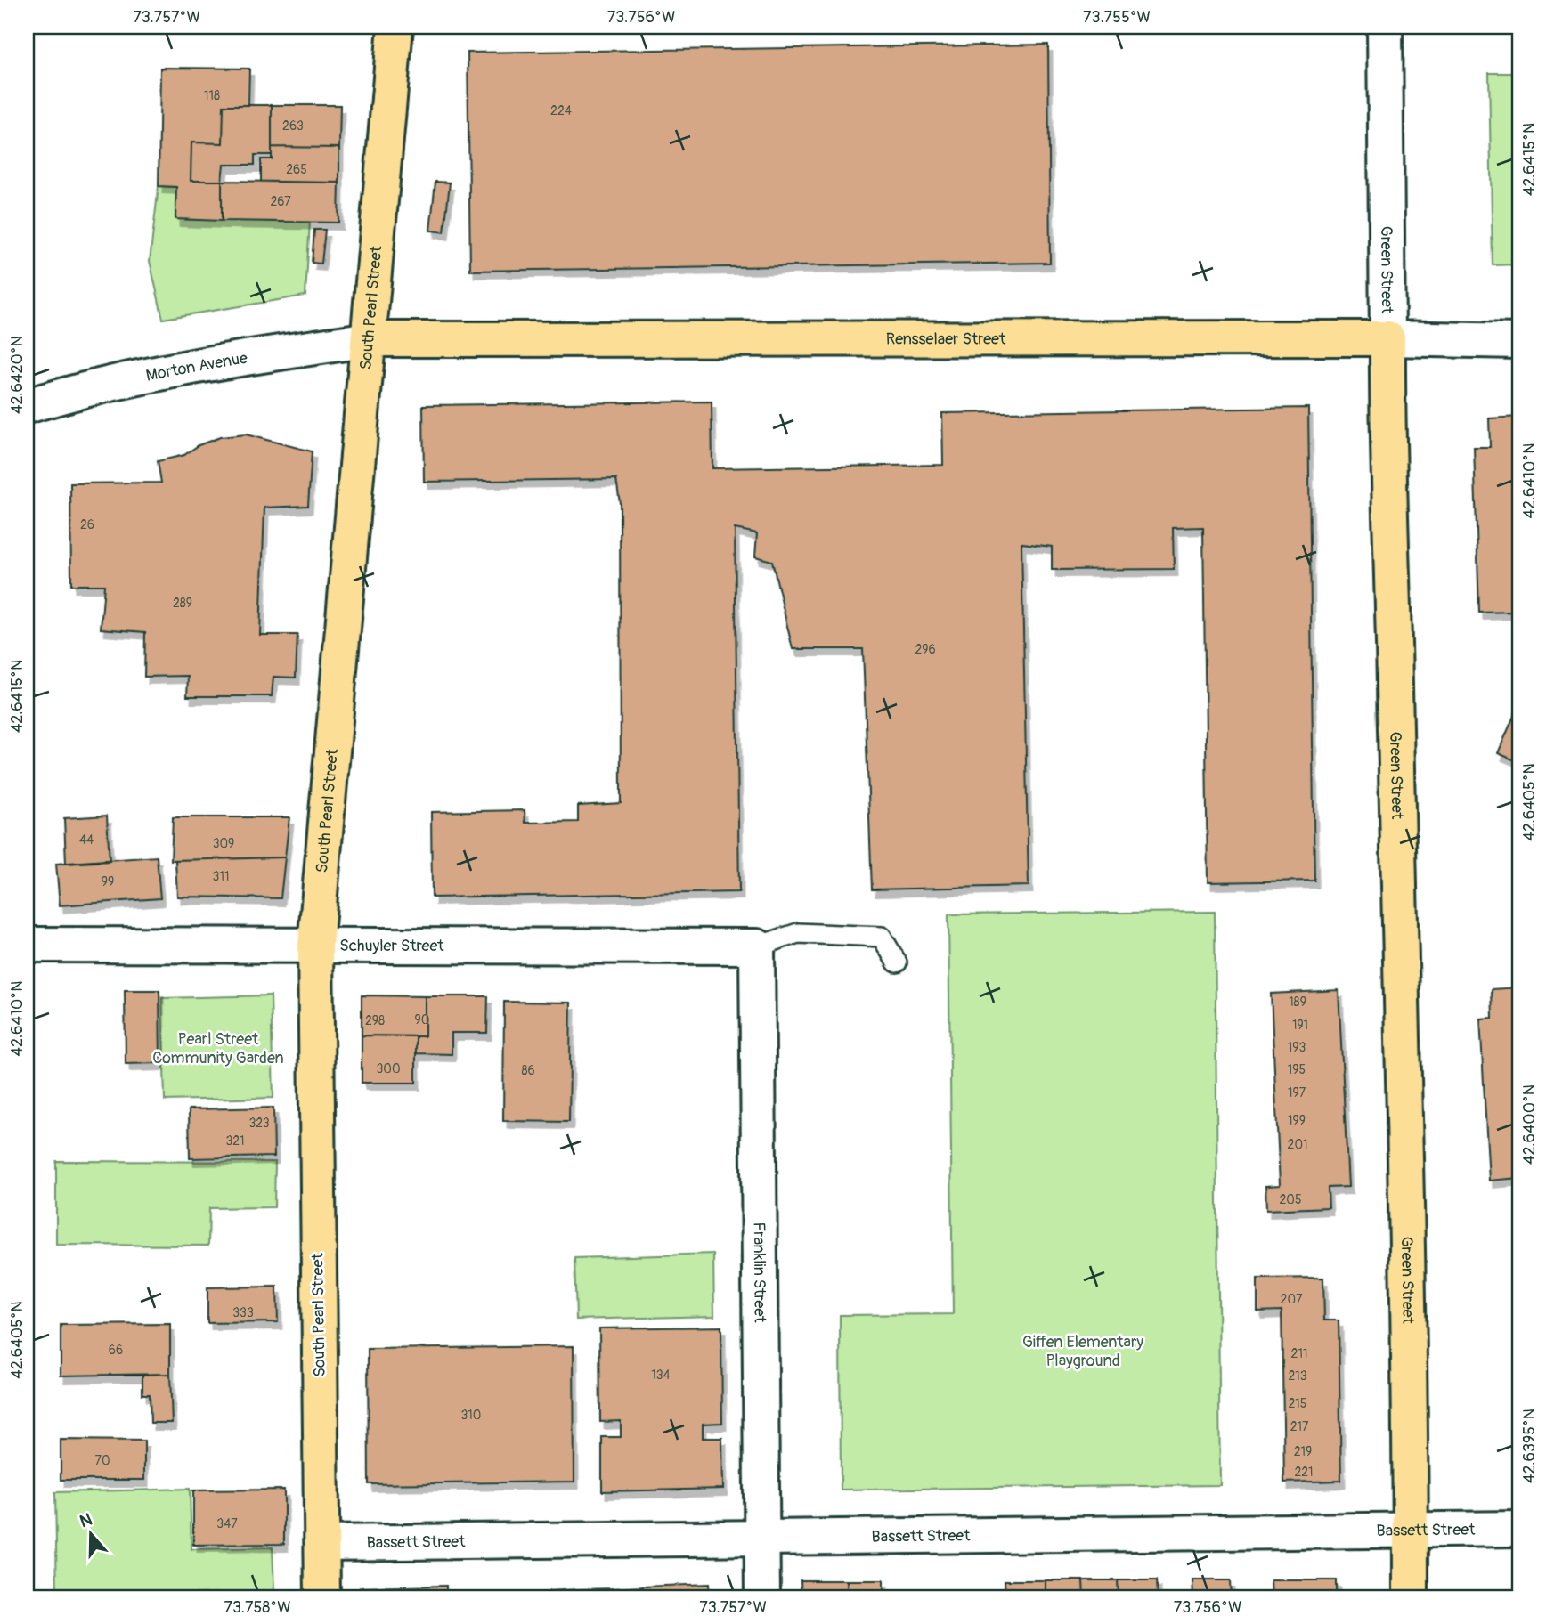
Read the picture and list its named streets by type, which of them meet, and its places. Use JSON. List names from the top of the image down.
{
  "streets": {
    "main road": ["Green Street", "South Pearl Street", "Rensselaer Street"],
    "street": [
      "Morton Avenue",
      "Schuyler Street",
      "Franklin Street",
      "Bassett Street"
    ]
  },
  "crossings": [
    ["Green Street", "Rensselaer Street"],
    ["Green Street", "Bassett Street"],
    ["South Pearl Street", "Rensselaer Street"],
    ["South Pearl Street", "Morton Avenue"],
    ["South Pearl Street", "Schuyler Street"],
    ["South Pearl Street", "Bassett Street"],
    ["Rensselaer Street", "Morton Avenue"],
    ["Schuyler Street", "Franklin Street"],
    ["Franklin Street", "Bassett Street"]
  ],
  "parks": ["Pearl Street Community Garden", "Giffen Elementary Playground"],
  "house_numbers": [
    "118",
    "224",
    "263",
    "265",
    "267",
    "26",
    "289",
    "296",
    "44",
    "309",
    "311",
    "99",
    "189",
    "90",
    "298",
    "191",
    "193",
    "300",
    "195",
    "86",
    "197",
    "199",
    "323",
    "321",
    "201",
    "205",
    "207",
    "333",
    "66",
    "211",
    "134",
    "213",
    "215",
    "310",
    "217",
    "219",
    "70",
    "221",
    "347"
  ],
  "north": "top",
  "coordinates": [
    "73.757°W",
    "73.756°W",
    "73.755°W",
    "42.6415°N",
    "42.6420°N",
    "42.6410°N",
    "42.6405°N",
    "42.6400°N",
    "42.6395°N",
    "73.758°W"
  ]
}
